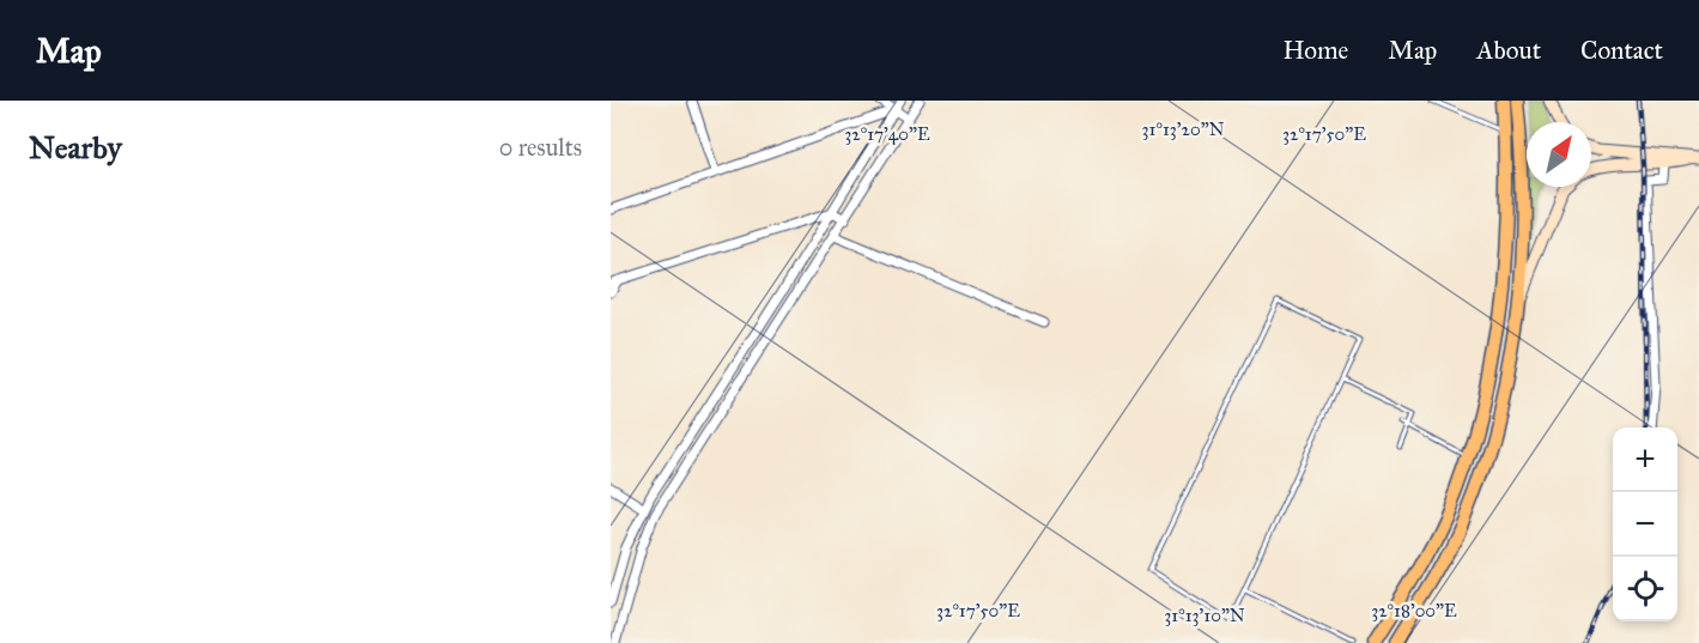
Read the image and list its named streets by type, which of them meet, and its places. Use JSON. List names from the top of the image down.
{
  "north": "top right",
  "page": {
    "header": "Map",
    "nav": [
      "Home",
      "Map",
      "About",
      "Contact"
    ],
    "heading": ["Nearby", "0 results"],
    "map_buttons": ["+", "−"]
  },
  "coordinates": [
    "31°13'20\"N",
    "32°17'40\"E",
    "32°17'50\"E",
    "32°18'00\"E",
    "31°13'10\"N"
  ]
}
